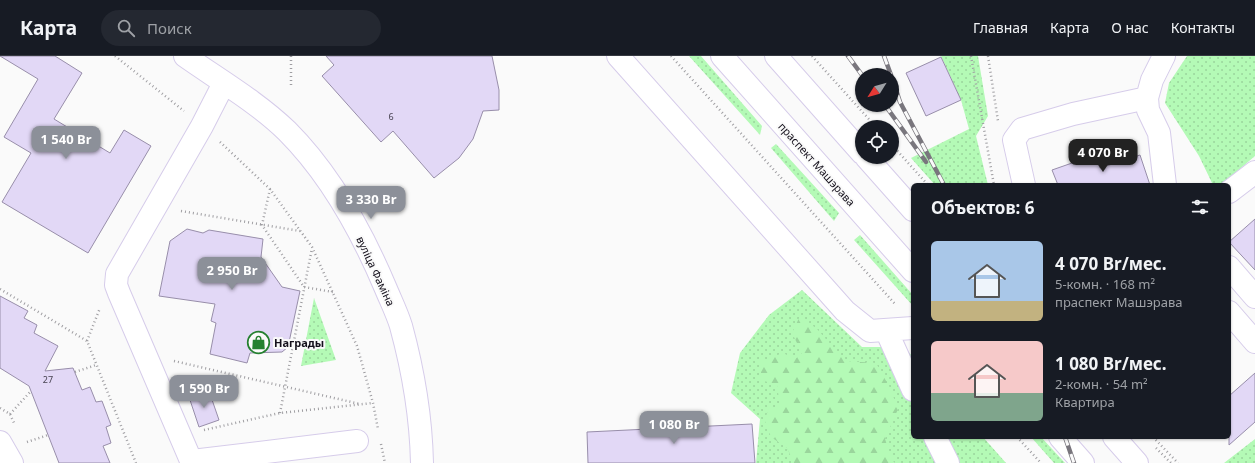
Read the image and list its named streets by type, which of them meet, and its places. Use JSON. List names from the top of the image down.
{
  "streets": {
    "main road": ["праспект Машэрава", "вуліца Фаміна"]
  },
  "places": {
    "shop": ["Награды"]
  },
  "house_numbers": ["6", "27"],
  "north": "bottom left",
  "page": {
    "header": "Карта",
    "search": "Поиск",
    "nav": [
      "Главная",
      "Карта",
      "О нас",
      "Контакты"
    ],
    "price": [
      "1 540 Br",
      "4 070 Br",
      "3 330 Br",
      "2 950 Br",
      "1 590 Br",
      "1 080 Br"
    ],
    "heading": "Объектов: 6",
    "list": [
      {
        "name": "4 070 Br/мес.",
        "note": "5-комн. · 168 m² · праспект Машэрава"
      },
      {
        "name": "1 080 Br/мес.",
        "note": "2-комн. · 54 m² · Квартира"
      }
    ]
  }
}
